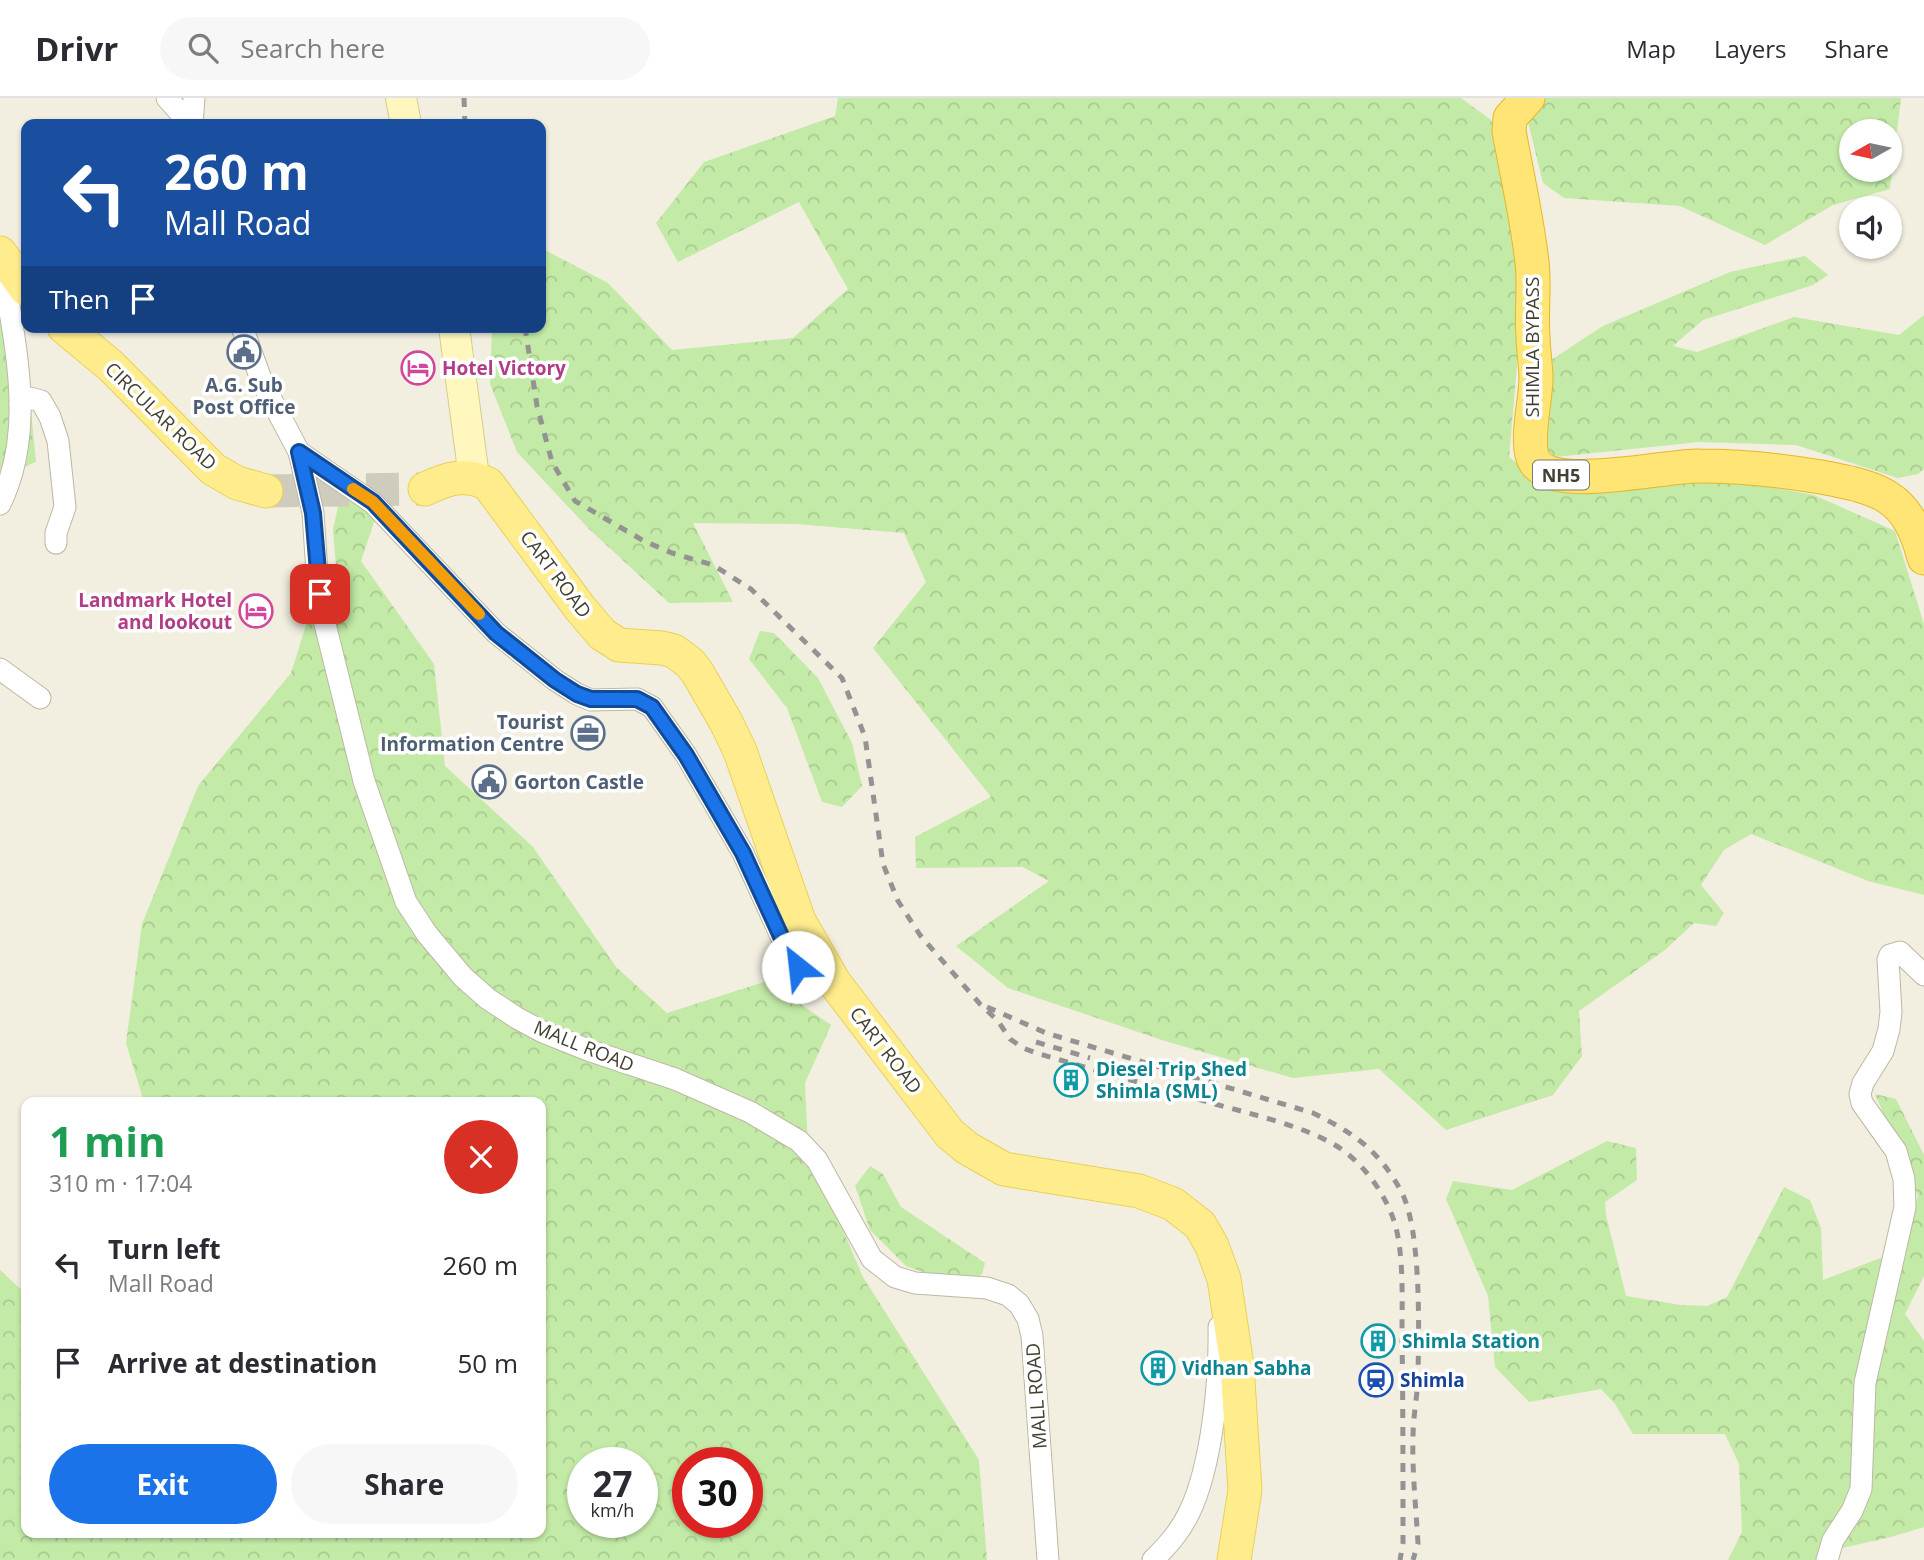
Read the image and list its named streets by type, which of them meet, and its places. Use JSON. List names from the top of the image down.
{
  "streets": {
    "highway": ["SHIMLA BYPASS", "NH5"],
    "main road": ["CIRCULAR ROAD", "CART ROAD"],
    "street": ["MALL ROAD"]
  },
  "places": {
    "public building": ["A.G. Sub Post Office", "Gorton Castle"],
    "hotel": ["Hotel Victory", "Landmark Hotel and lookout"],
    "office": ["Tourist Information Centre"],
    "building": ["Diesel Trip Shed Shimla (SML)", "Shimla Station", "Vidhan Sabha"],
    "station": ["Shimla"]
  },
  "north": "left",
  "page": {
    "header": "Drivr",
    "search": "Search here",
    "nav": ["Map", "Layers", "Share"],
    "turn": ["260 m", "Mall Road"],
    "then": "Then",
    "heading": ["1 min", "310 m · 17:04"],
    "list": [
      {
        "name": "Turn left",
        "note": "Mall Road",
        "value": "260 m"
      },
      {
        "name": "Arrive at destination",
        "value": "50 m"
      }
    ],
    "buttons": ["Exit", "Share"],
    "speed": "27 km/h",
    "limit": "30"
  }
}
